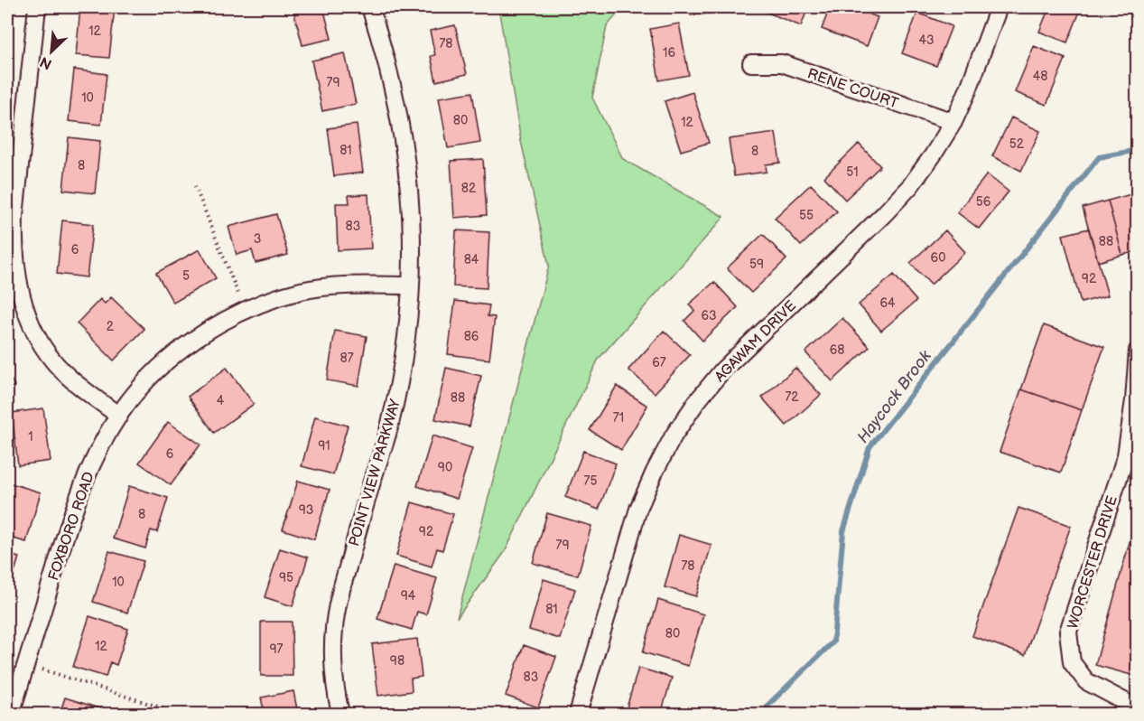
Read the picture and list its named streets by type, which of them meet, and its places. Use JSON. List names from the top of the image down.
{
  "streets": {
    "street": [
      "RENE COURT",
      "AGAWAM DRIVE",
      "POINT VIEW PARKWAY",
      "FOXBORO ROAD",
      "WORCESTER DRIVE"
    ]
  },
  "crossings": [
    ["RENE COURT", "AGAWAM DRIVE"],
    ["POINT VIEW PARKWAY", "FOXBORO ROAD"]
  ],
  "water": ["Haycock Brook"],
  "house_numbers": [
    "12",
    "43",
    "78",
    "16",
    "48",
    "79",
    "10",
    "80",
    "12",
    "52",
    "81",
    "8",
    "8",
    "51",
    "82",
    "56",
    "55",
    "83",
    "3",
    "88",
    "6",
    "60",
    "84",
    "59",
    "5",
    "92",
    "64",
    "63",
    "2",
    "86",
    "68",
    "87",
    "67",
    "72",
    "88",
    "4",
    "71",
    "1",
    "91",
    "6",
    "90",
    "75",
    "93",
    "8",
    "92",
    "79",
    "78",
    "95",
    "10",
    "94",
    "81",
    "80",
    "12",
    "97",
    "98",
    "83"
  ],
  "north": "bottom left"
}
